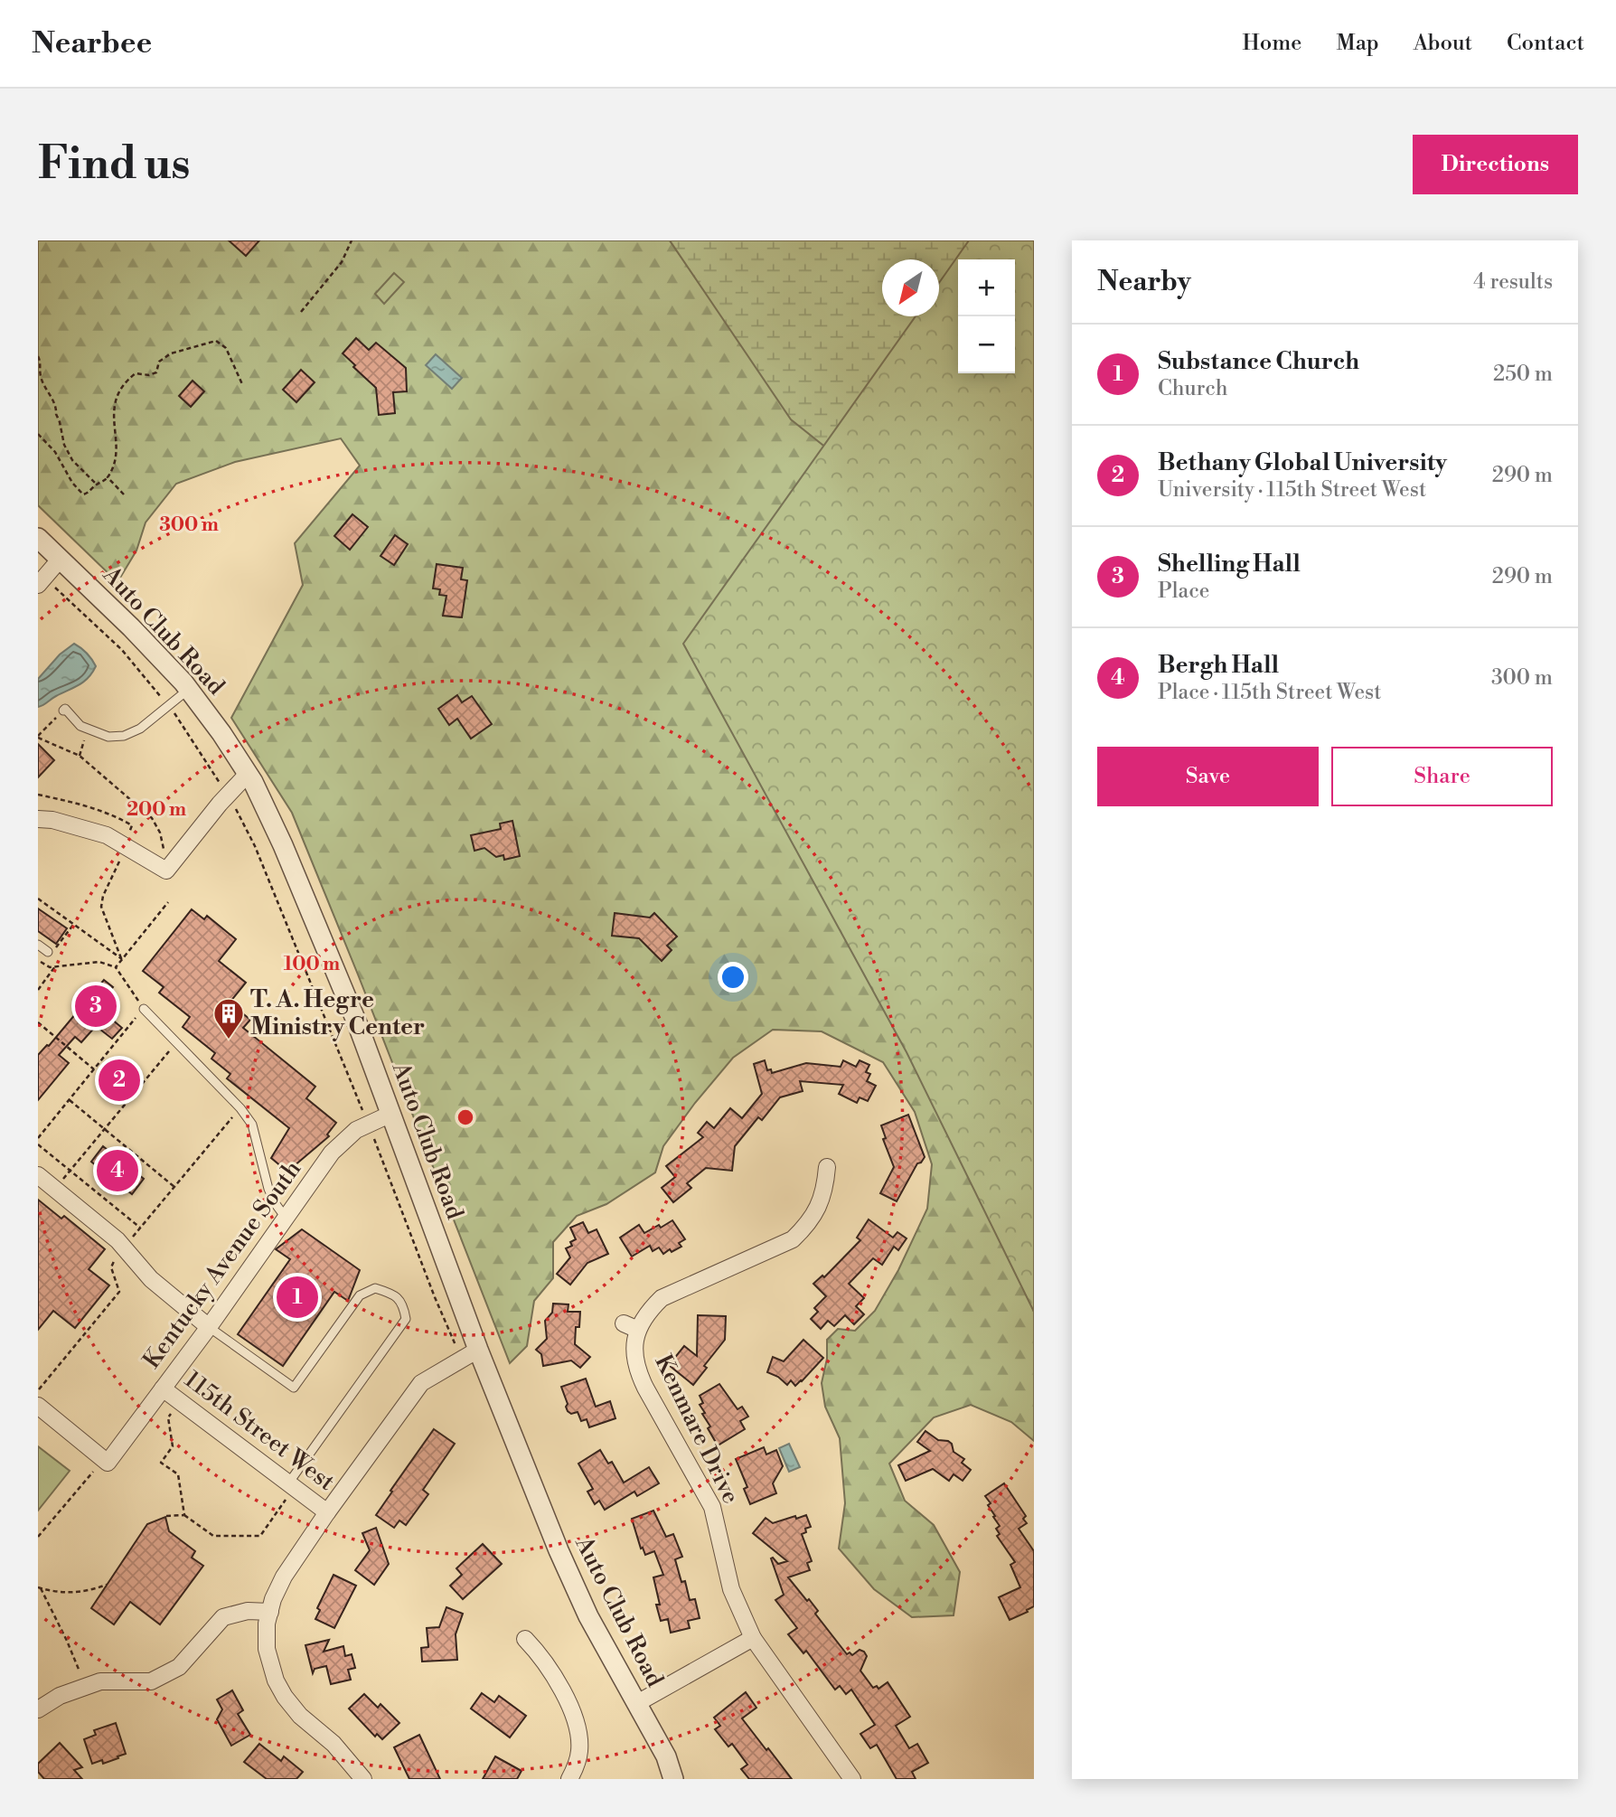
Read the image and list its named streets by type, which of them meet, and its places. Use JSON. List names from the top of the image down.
{
  "streets": {
    "street": [
      "Auto Club Road",
      "Kentucky Avenue South",
      "Kenmare Drive",
      "115th Street West"
    ]
  },
  "crossings": [
    ["Auto Club Road", "Kentucky Avenue South"],
    ["Kentucky Avenue South", "115th Street West"]
  ],
  "places": {
    "building": ["T. A. Hegre Ministry Center"]
  },
  "north": "bottom left",
  "page": {
    "header": "Nearbee",
    "nav": [
      "Home",
      "Map",
      "About",
      "Contact"
    ],
    "buttons": [
      "Directions",
      ["Save", "Share"]
    ],
    "title": "Find us",
    "heading": ["Nearby", "4 results"],
    "map_buttons": ["+", "−"],
    "list": [
      {
        "mark": "1",
        "name": "Substance Church",
        "note": "Church",
        "value": "250 m"
      },
      {
        "mark": "2",
        "name": "Bethany Global University",
        "note": "University · 115th Street West",
        "value": "290 m"
      },
      {
        "mark": "3",
        "name": "Shelling Hall",
        "note": "Place",
        "value": "290 m"
      },
      {
        "mark": "4",
        "name": "Bergh Hall",
        "note": "Place · 115th Street West",
        "value": "300 m"
      }
    ],
    "pins": [
      "3",
      "2",
      "4",
      "1"
    ]
  },
  "rings": ["300 m", "200 m", "100 m"]
}
